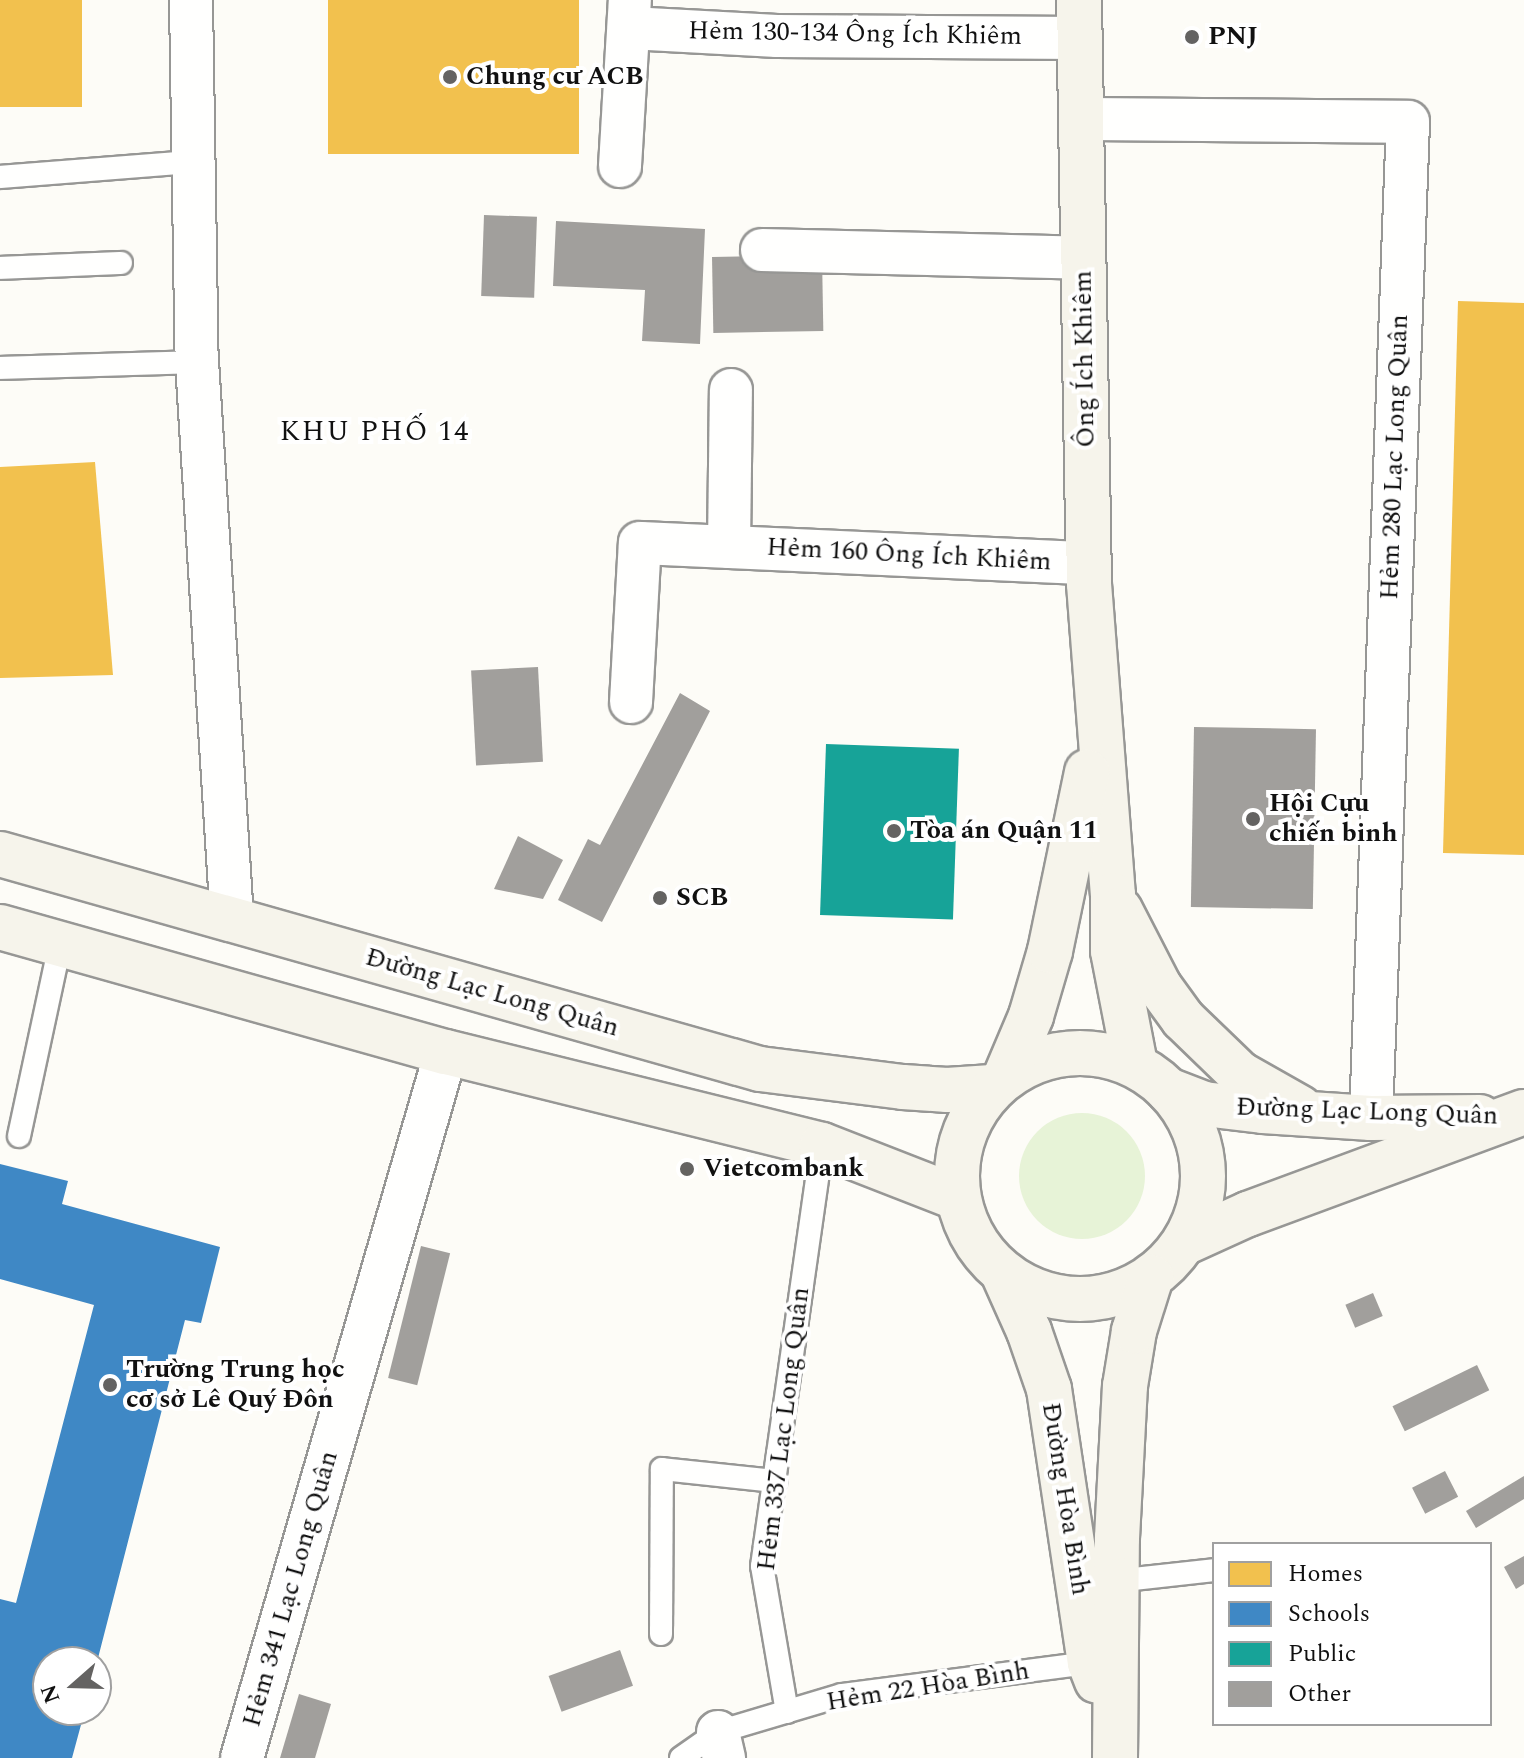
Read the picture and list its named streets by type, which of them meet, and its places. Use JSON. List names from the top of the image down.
{
  "streets": {
    "main road": ["Ông Ích Khiêm", "Đường Lạc Long Quân", "Đường Hòa Bình"],
    "street": [
      "Hẻm 130-134 Ông Ích Khiêm",
      "Hẻm 280 Lạc Long Quân",
      "Hẻm 160 Ông Ích Khiêm",
      "Hẻm 341 Lạc Long Quân"
    ],
    "lane": ["Hẻm 337 Lạc Long Quân", "Hẻm 22 Hòa Bình"]
  },
  "crossings": [
    ["Hẻm 130-134 Ông Ích Khiêm", "Ông Ích Khiêm"],
    ["Ông Ích Khiêm", "Hẻm 280 Lạc Long Quân"],
    ["Ông Ích Khiêm", "Hẻm 160 Ông Ích Khiêm"],
    ["Hẻm 280 Lạc Long Quân", "Đường Lạc Long Quân"],
    ["Đường Lạc Long Quân", "Đường Hòa Bình"],
    ["Hẻm 337 Lạc Long Quân", "Hẻm 22 Hòa Bình"],
    ["Đường Hòa Bình", "Hẻm 22 Hòa Bình"]
  ],
  "districts": ["KHU PHỐ 14"],
  "places": [
    "PNJ",
    "Chung cư ACB",
    "Hội Cựu chiến binh",
    "Tòa án Quận 11",
    "SCB",
    "Vietcombank",
    "Trường Trung học cơ sở Lê Quý Đôn"
  ],
  "legend": [
    "Homes",
    "Schools",
    "Public",
    "Other"
  ],
  "north": "left"
}
